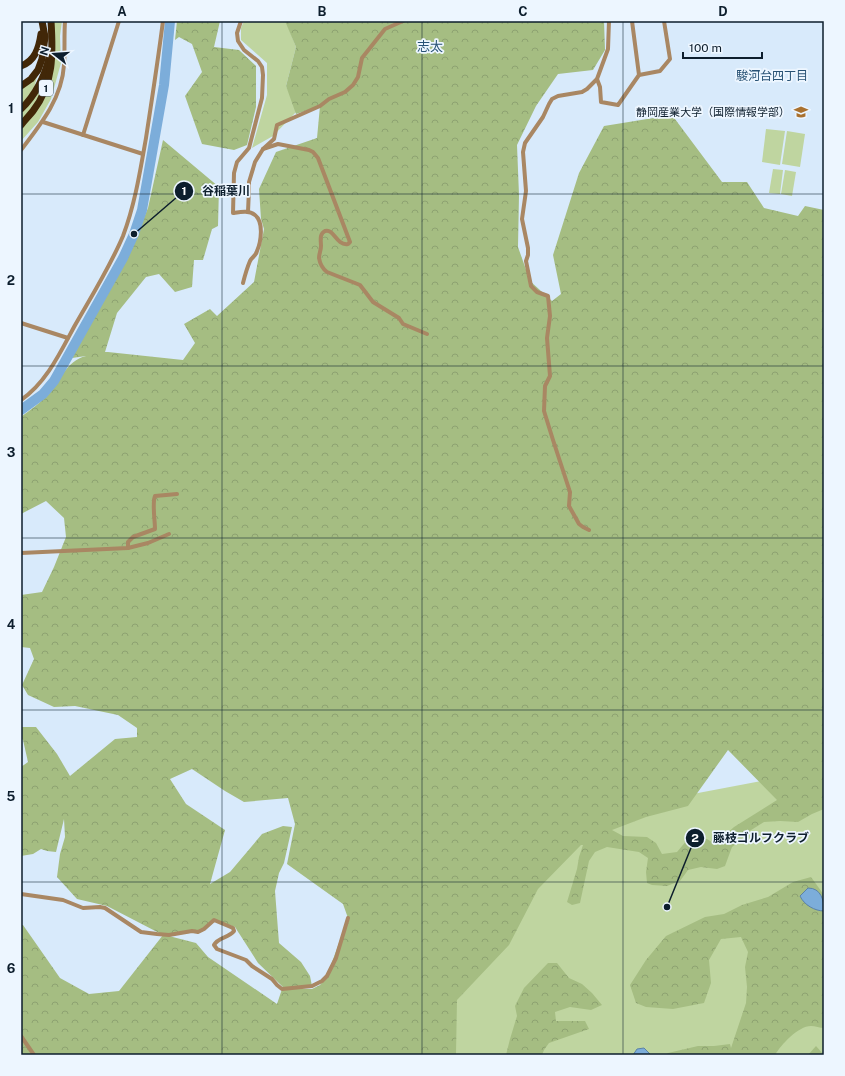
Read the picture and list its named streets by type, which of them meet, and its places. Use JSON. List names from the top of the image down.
{
  "streets": {
    "highway": ["1"]
  },
  "districts": ["志太", "駿河台四丁目"],
  "places": {
    "school or university": ["静岡産業大学（国際情報学部）"],
    "other": ["谷稲葉川", "藤枝ゴルフクラブ"]
  },
  "scale_bar": "100 m",
  "north": "left",
  "grid": {
    "columns": [
      "A",
      "B",
      "C",
      "D"
    ],
    "rows": [
      "1",
      "2",
      "3",
      "4",
      "5",
      "6"
    ]
  }
}
